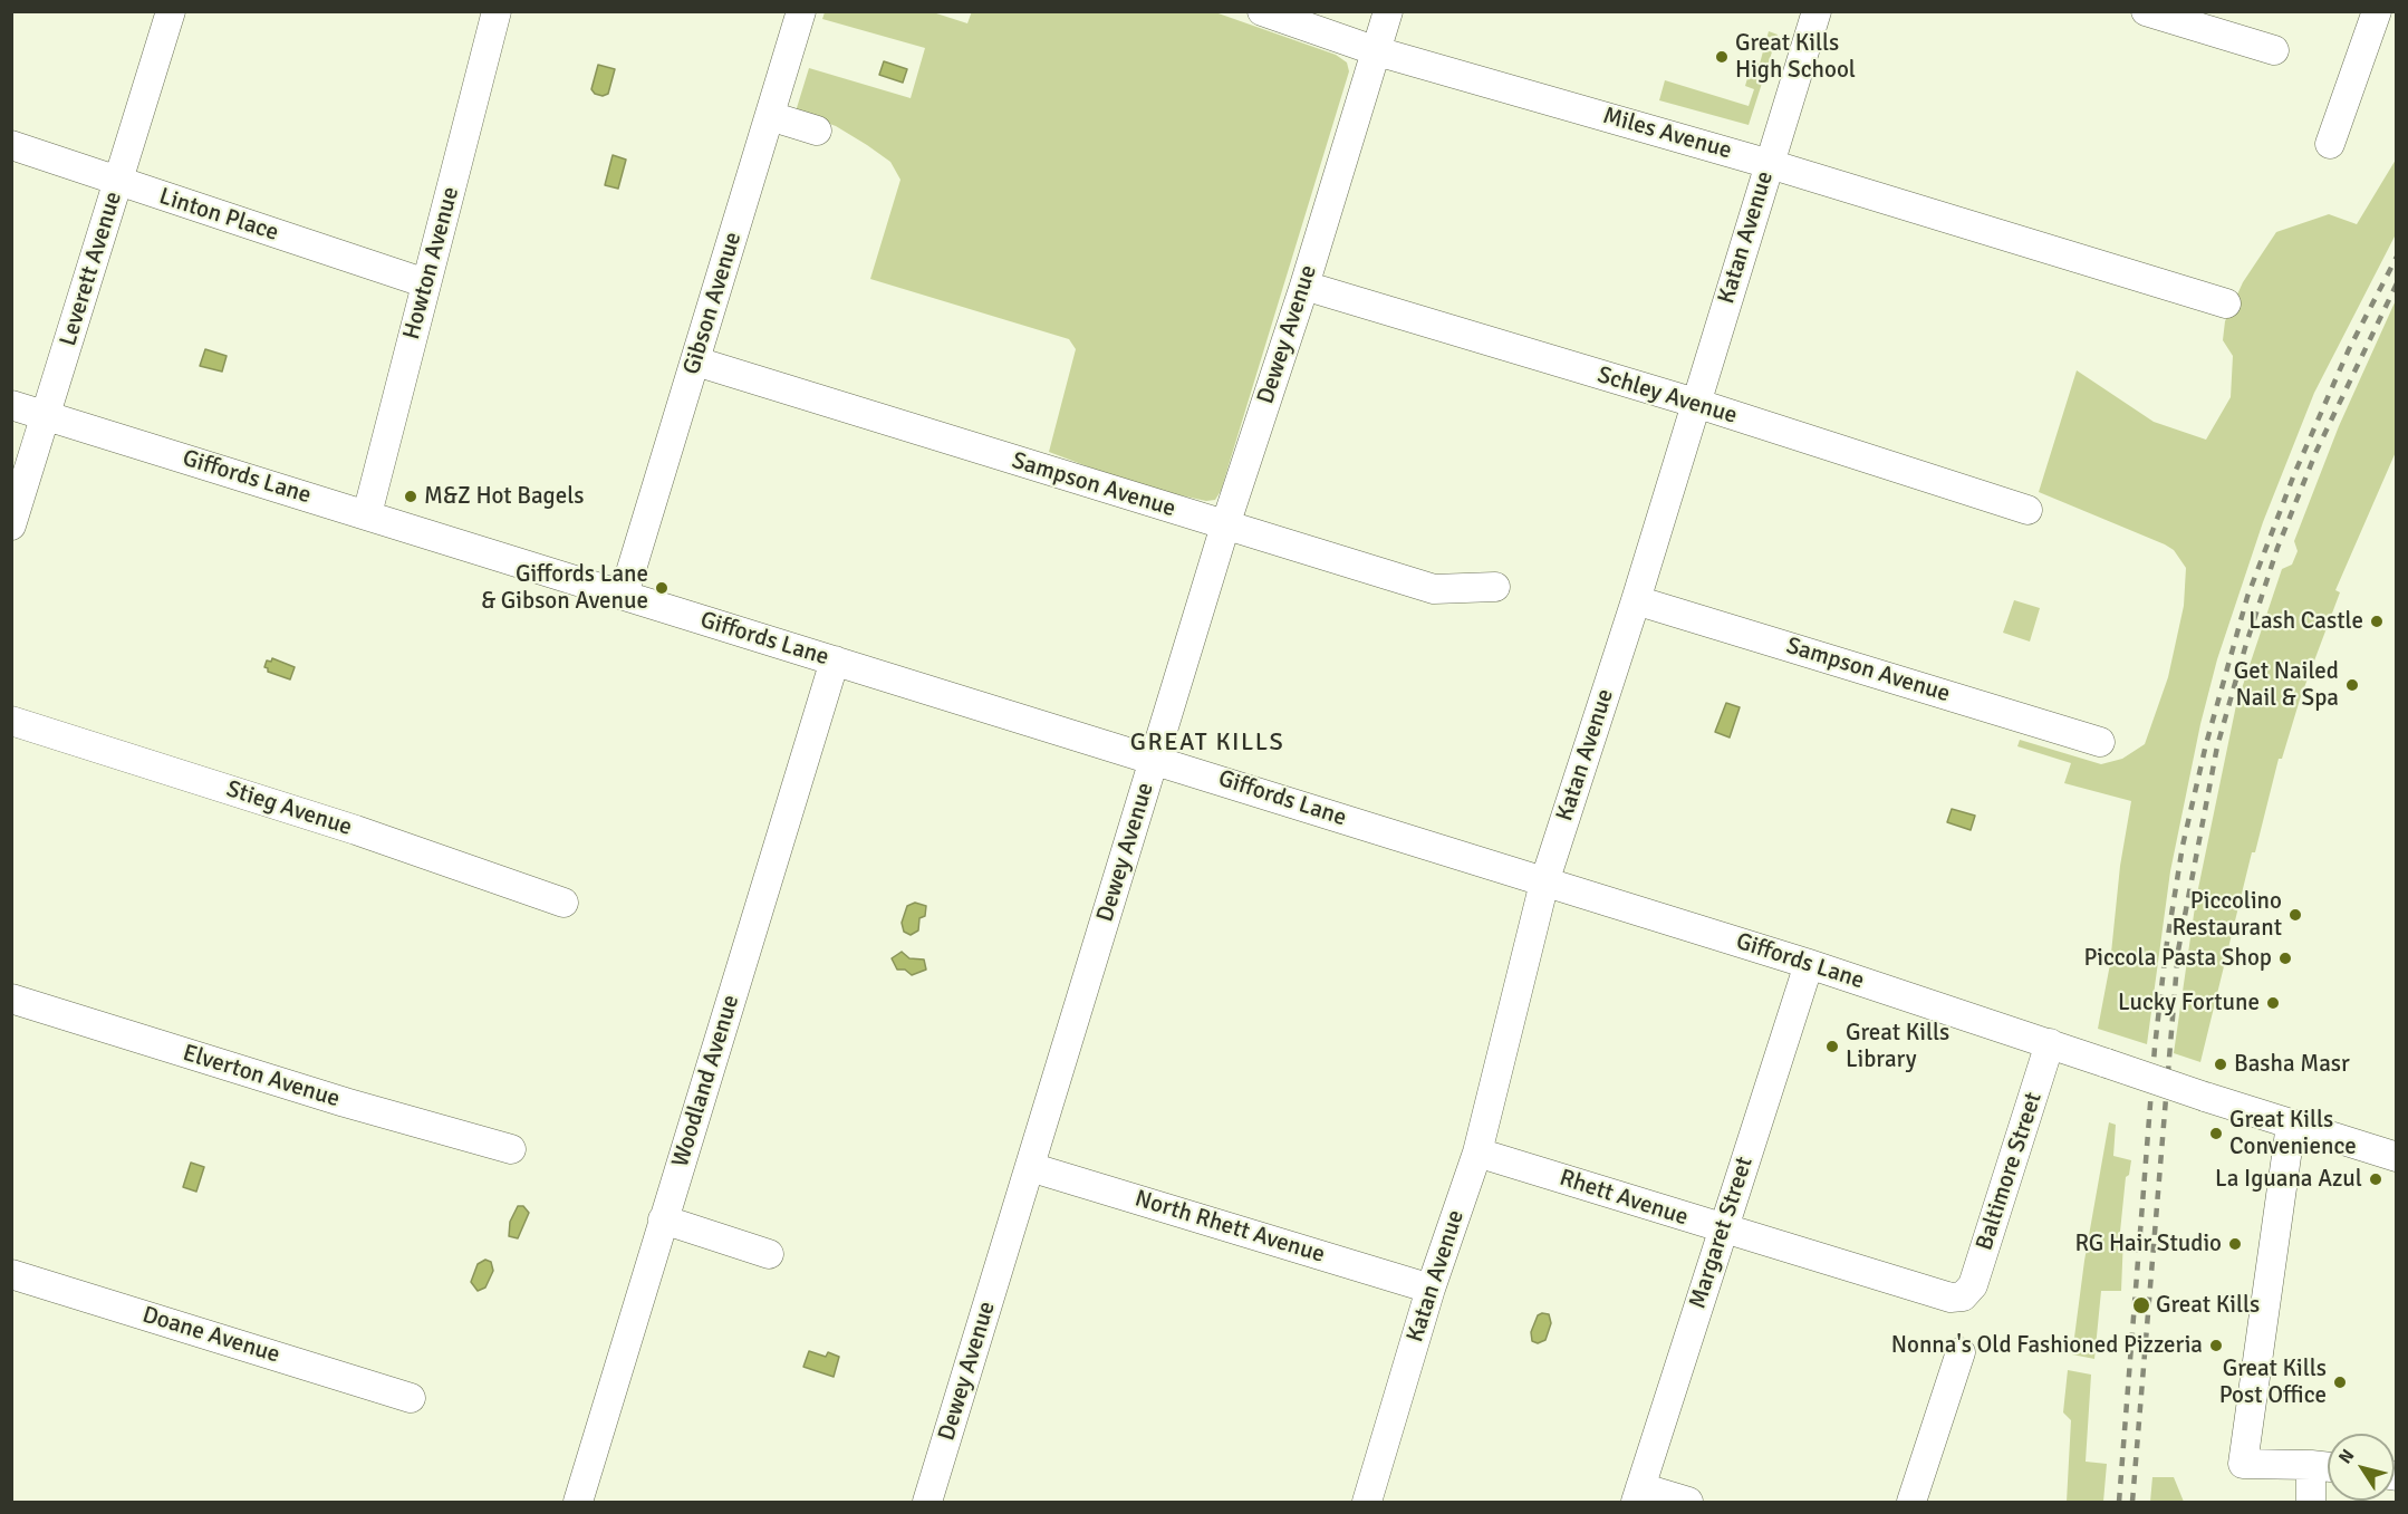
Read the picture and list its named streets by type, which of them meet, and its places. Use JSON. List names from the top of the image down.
{
  "streets": {
    "street": [
      "Miles Avenue",
      "Linton Place",
      "Katan Avenue",
      "Howton Avenue",
      "Leverett Avenue",
      "Gibson Avenue",
      "Dewey Avenue",
      "Schley Avenue",
      "Giffords Lane",
      "Sampson Avenue",
      "Stieg Avenue",
      "Elverton Avenue",
      "Woodland Avenue",
      "Baltimore Street",
      "Rhett Avenue",
      "North Rhett Avenue",
      "Margaret Street",
      "Doane Avenue"
    ]
  },
  "crossings": [
    ["Miles Avenue", "Katan Avenue"],
    ["Miles Avenue", "Dewey Avenue"],
    ["Linton Place", "Howton Avenue"],
    ["Linton Place", "Leverett Avenue"],
    ["Katan Avenue", "Schley Avenue"],
    ["Katan Avenue", "Giffords Lane"],
    ["Katan Avenue", "Sampson Avenue"],
    ["Katan Avenue", "Rhett Avenue"],
    ["Katan Avenue", "North Rhett Avenue"],
    ["Howton Avenue", "Giffords Lane"],
    ["Leverett Avenue", "Giffords Lane"],
    ["Gibson Avenue", "Giffords Lane"],
    ["Gibson Avenue", "Sampson Avenue"],
    ["Dewey Avenue", "Schley Avenue"],
    ["Dewey Avenue", "Giffords Lane"],
    ["Dewey Avenue", "Sampson Avenue"],
    ["Dewey Avenue", "North Rhett Avenue"],
    ["Giffords Lane", "Woodland Avenue"],
    ["Giffords Lane", "Baltimore Street"],
    ["Giffords Lane", "Margaret Street"],
    ["Baltimore Street", "Rhett Avenue"],
    ["Rhett Avenue", "Margaret Street"]
  ],
  "districts": ["GREAT KILLS"],
  "places": [
    "Great Kills High School",
    "M&Z Hot Bagels",
    "Giffords Lane & Gibson Avenue",
    "Lash Castle",
    "Get Nailed Nail & Spa",
    "Piccolino Restaurant",
    "Piccola Pasta Shop",
    "Lucky Fortune",
    "Great Kills Library",
    "Basha Masr",
    "Great Kills Convenience",
    "La Iguana Azul",
    "RG Hair Studio",
    "Great Kills",
    "Nonna's Old Fashioned Pizzeria",
    "Great Kills Post Office"
  ],
  "north": "top left"
}
